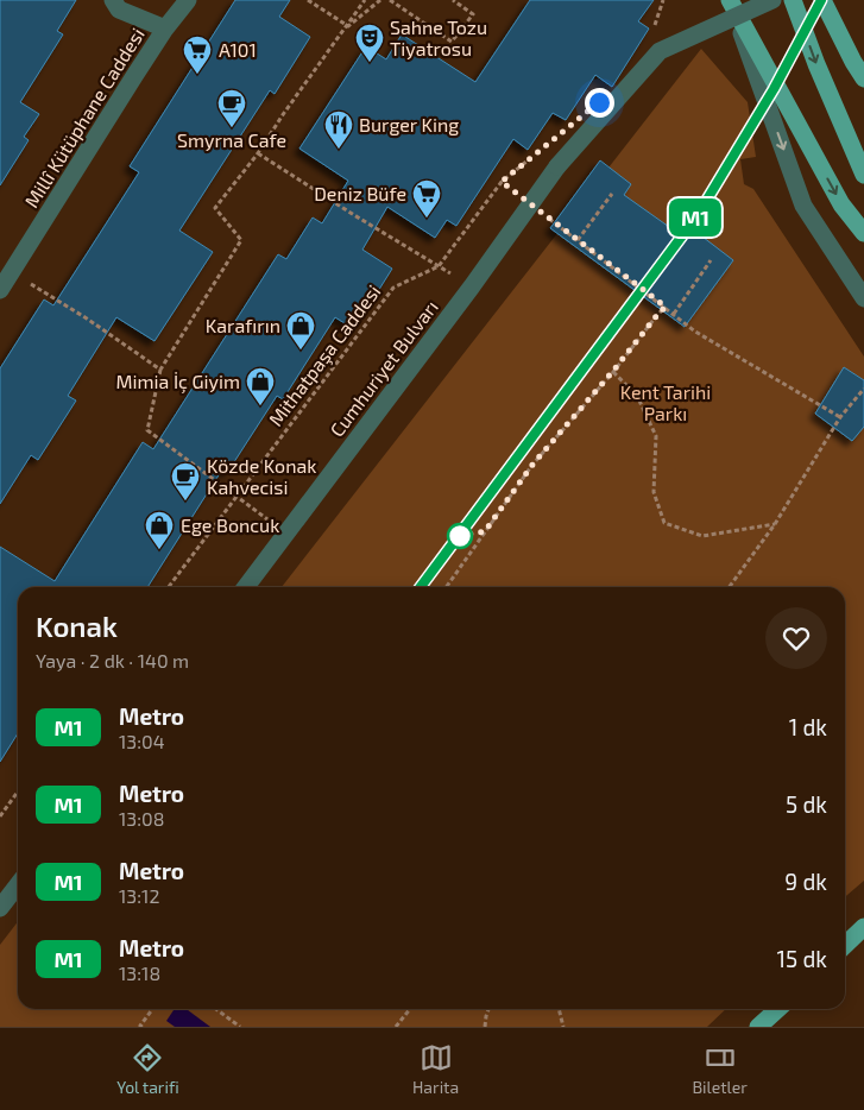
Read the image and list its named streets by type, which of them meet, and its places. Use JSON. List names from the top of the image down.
{
  "streets": {
    "street": ["Millî Kütüphane Caddesi", "Cumhuriyet Bulvarı"],
    "path": ["Mithatpaşa Caddesi"]
  },
  "parks": ["Kent Tarihi Parkı"],
  "places": {
    "theatre": ["Sahne Tozu Tiyatrosu"],
    "supermarket": ["A101", "Deniz Büfe"],
    "cafe": ["Smyrna Cafe", "Közde Konak Kahvecisi"],
    "restaurant": ["Burger King"],
    "shop": ["Karafırın", "Mimia İç Giyim", "Ege Boncuk"]
  },
  "lines": ["metro line M1"],
  "page": {
    "on_map": "M1",
    "heading": ["Konak", "Yaya · 2 dk · 140 m"],
    "list": [
      {
        "mark": "M1",
        "name": "Metro",
        "note": "13:04",
        "value": "1 dk"
      },
      {
        "mark": "M1",
        "name": "Metro",
        "note": "13:08",
        "value": "5 dk"
      },
      {
        "mark": "M1",
        "name": "Metro",
        "note": "13:12",
        "value": "9 dk"
      },
      {
        "mark": "M1",
        "name": "Metro",
        "note": "13:18",
        "value": "15 dk"
      }
    ],
    "tabs": ["Yol tarifi", "Harita", "Biletler"]
  }
}
